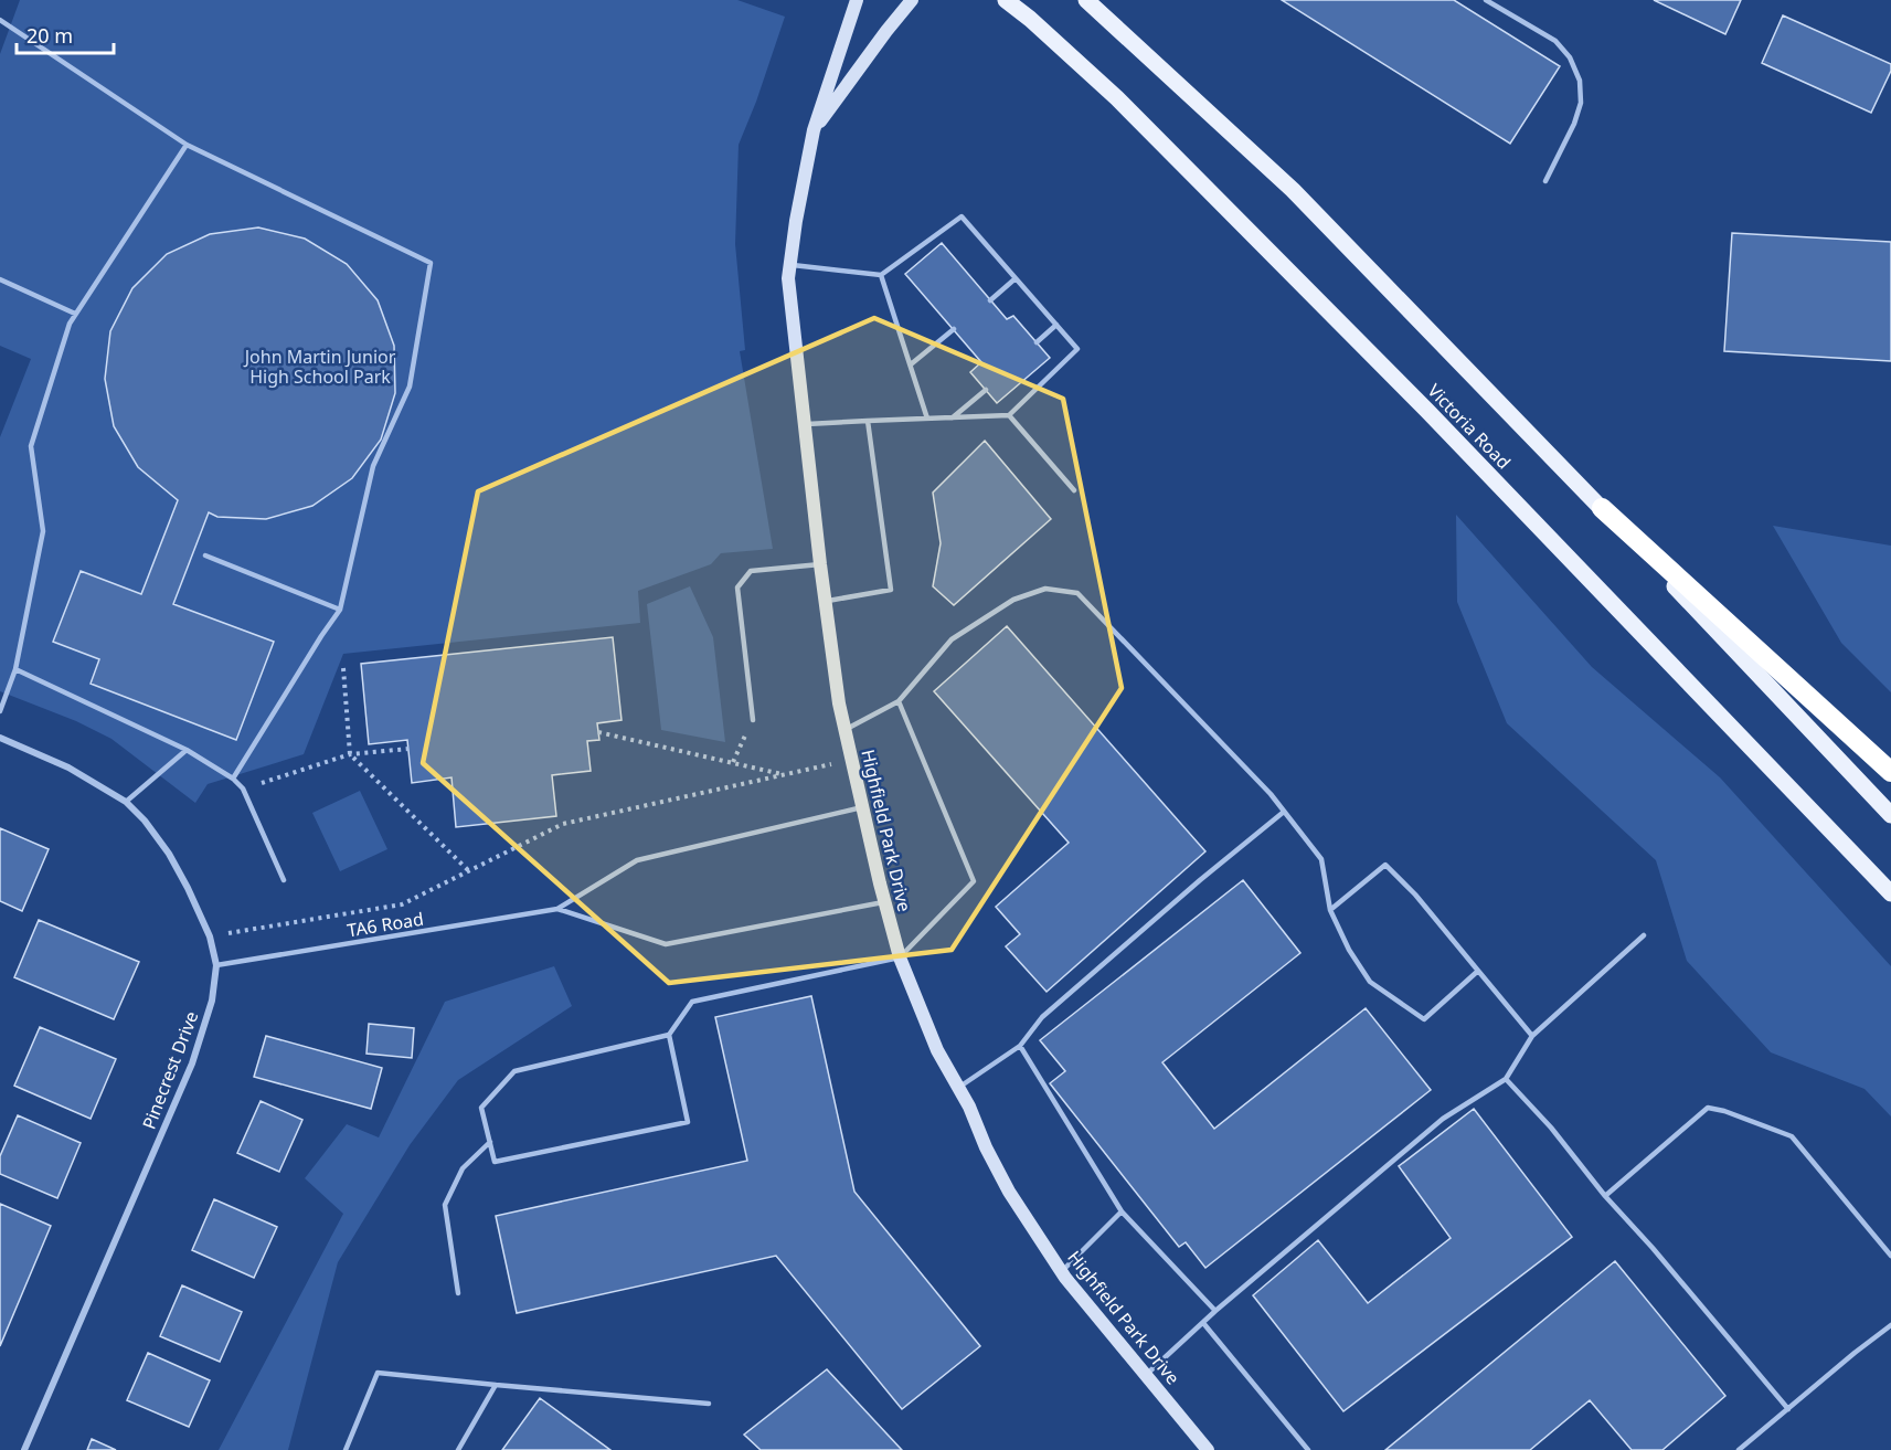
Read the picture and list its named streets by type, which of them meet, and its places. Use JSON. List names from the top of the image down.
{
  "streets": {
    "main road": ["Victoria Road"],
    "street": ["Highfield Park Drive", "Pinecrest Drive"],
    "lane": ["TA6 Road"]
  },
  "crossings": [
    ["Highfield Park Drive", "TA6 Road"],
    ["TA6 Road", "Pinecrest Drive"]
  ],
  "parks": ["John Martin Junior High School Park"],
  "scale_bar": "20 m"
}
